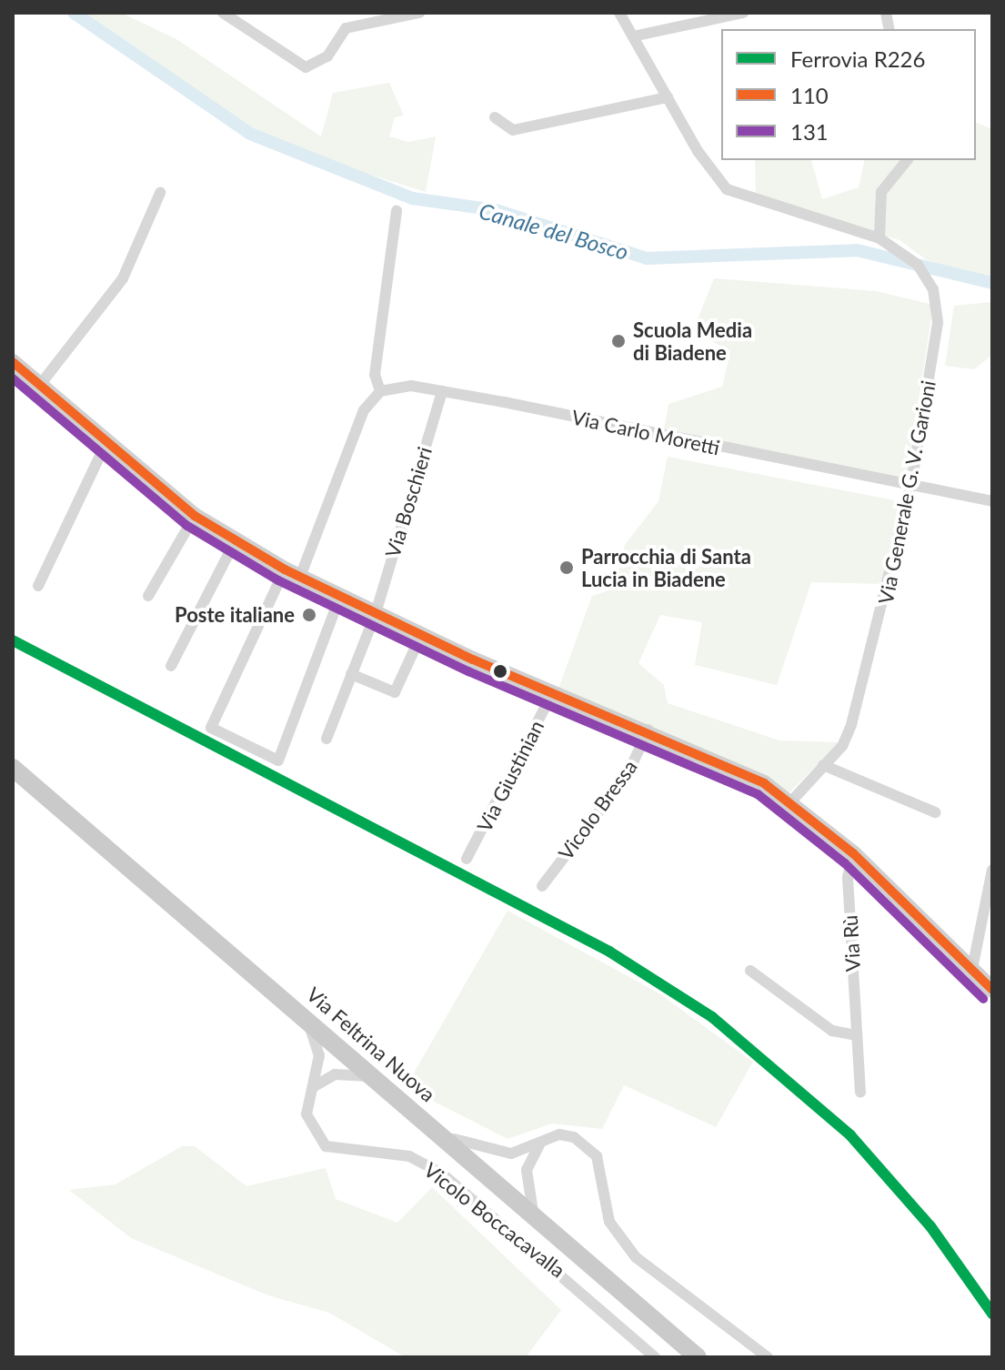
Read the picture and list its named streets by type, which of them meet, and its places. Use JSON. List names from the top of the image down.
{
  "streets": {
    "main road": ["Via Feltrina Nuova"],
    "street": [
      "Via Carlo Moretti",
      "Via Generale G. V. Garioni",
      "Via Boschieri",
      "Via Giustinian",
      "Vicolo Bressa",
      "Via Rù",
      "Vicolo Boccacavalla"
    ]
  },
  "crossings": [
    ["Via Carlo Moretti", "Via Generale G. V. Garioni"],
    ["Via Carlo Moretti", "Via Boschieri"],
    ["Via Feltrina Nuova", "Vicolo Boccacavalla"]
  ],
  "water": ["Canale del Bosco"],
  "places": ["Scuola Media di Biadene", "Parrocchia di Santa Lucia in Biadene", "Poste italiane"],
  "lines": ["transit line 110", "transit line 131", "rail line R226"],
  "legend": ["Ferrovia R226", "110", "131"]
}
